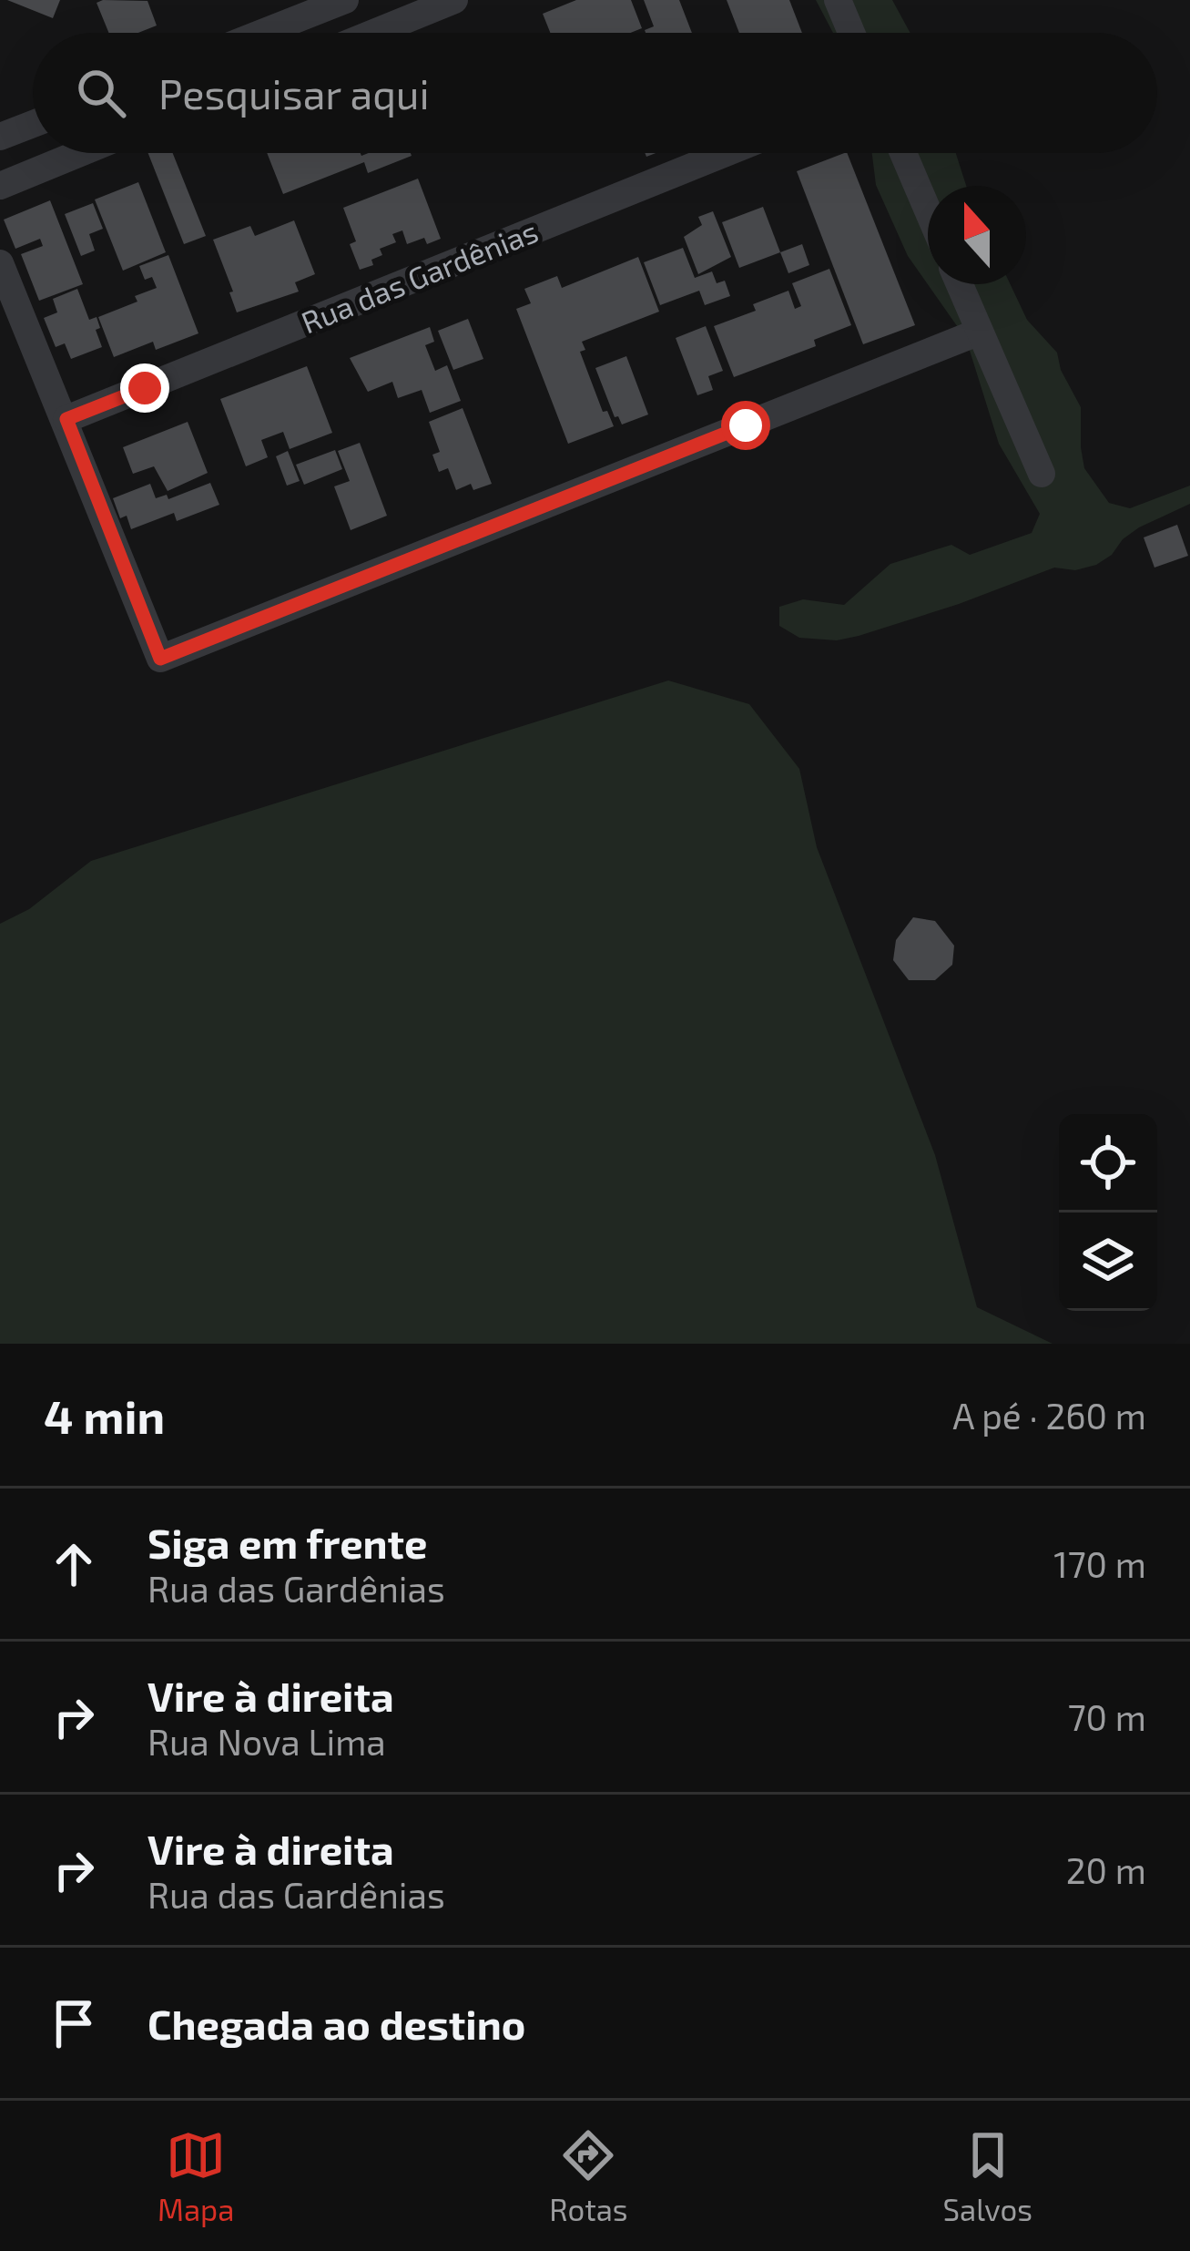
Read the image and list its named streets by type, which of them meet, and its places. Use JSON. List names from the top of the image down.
{
  "streets": {
    "street": ["Rua das Gardênias"]
  },
  "north": "top",
  "page": {
    "search": "Pesquisar aqui",
    "heading": ["4 min", "A pé · 260 m"],
    "list": [
      ["Siga em frente", "Rua das Gardênias", "170 m"],
      ["Vire à direita", "Rua Nova Lima", "70 m"],
      ["Vire à direita", "Rua das Gardênias", "20 m"],
      "Chegada ao destino"
    ],
    "nav": ["Mapa", "Rotas", "Salvos"]
  }
}
